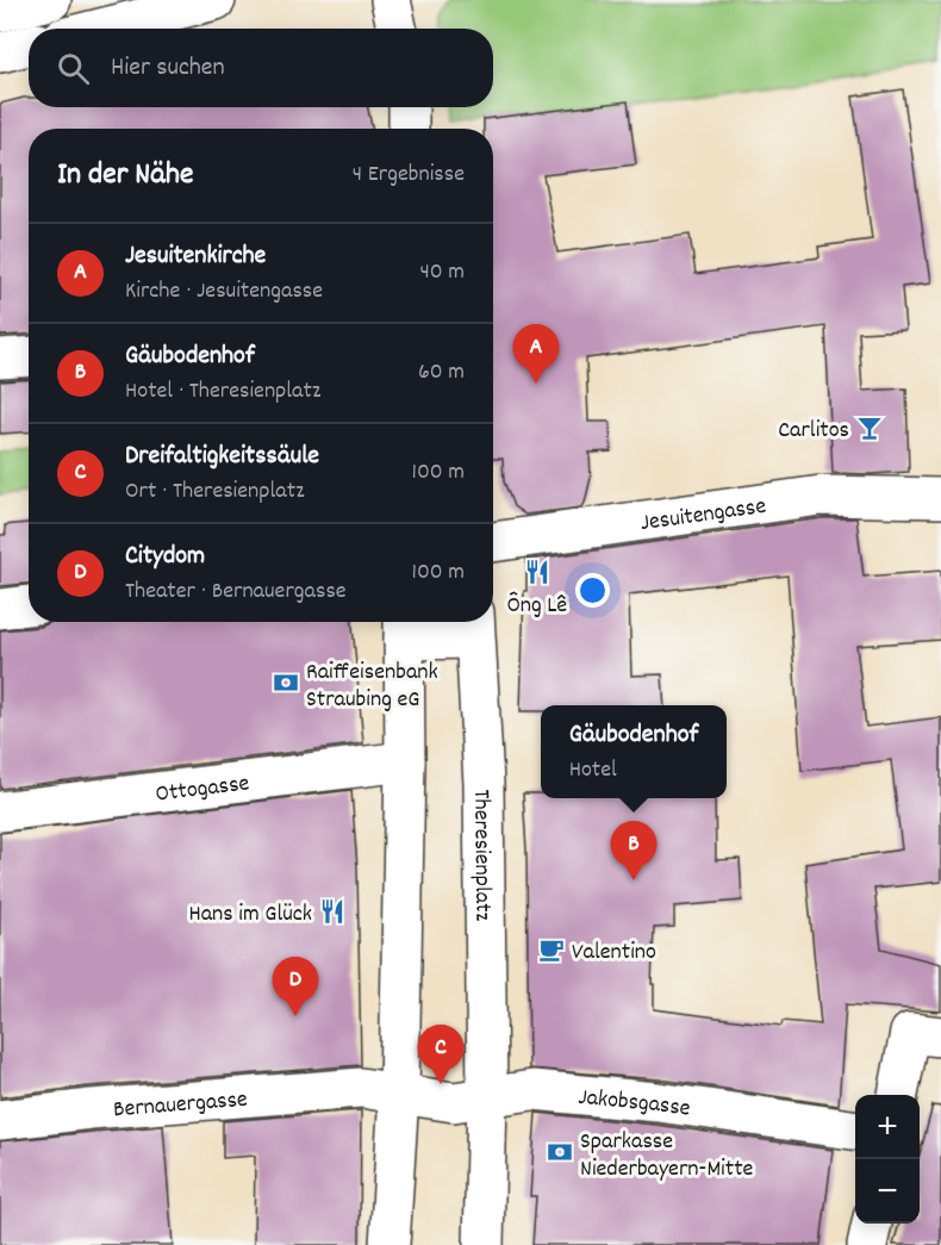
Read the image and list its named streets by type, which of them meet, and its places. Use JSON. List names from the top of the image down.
{
  "streets": {
    "street": [
      "Jesuitengasse",
      "Ottogasse",
      "Theresienplatz",
      "Jakobsgasse",
      "Bernauergasse"
    ]
  },
  "crossings": [
    ["Theresienplatz", "Jakobsgasse"]
  ],
  "places": {
    "bar": ["Carlitos"],
    "restaurant": ["Ông Lê", "Hans im Glück"],
    "bank": ["Raiffeisenbank Straubing eG", "Sparkasse Niederbayern-Mitte"],
    "cafe": ["Valentino"]
  },
  "page": {
    "search": "Hier suchen",
    "heading": ["In der Nähe", "4 Ergebnisse"],
    "list": [
      {
        "mark": "A",
        "name": "Jesuitenkirche",
        "note": "Kirche · Jesuitengasse",
        "value": "40 m"
      },
      {
        "mark": "B",
        "name": "Gäubodenhof",
        "note": "Hotel · Theresienplatz",
        "value": "60 m"
      },
      {
        "mark": "C",
        "name": "Dreifaltigkeitssäule",
        "note": "Ort · Theresienplatz",
        "value": "100 m"
      },
      {
        "mark": "D",
        "name": "Citydom",
        "note": "Theater · Bernauergasse",
        "value": "100 m"
      }
    ],
    "pins": [
      "A",
      "B",
      "D",
      "C"
    ],
    "popup": ["Gäubodenhof", "Hotel"],
    "map_buttons": ["+", "−"]
  }
}
